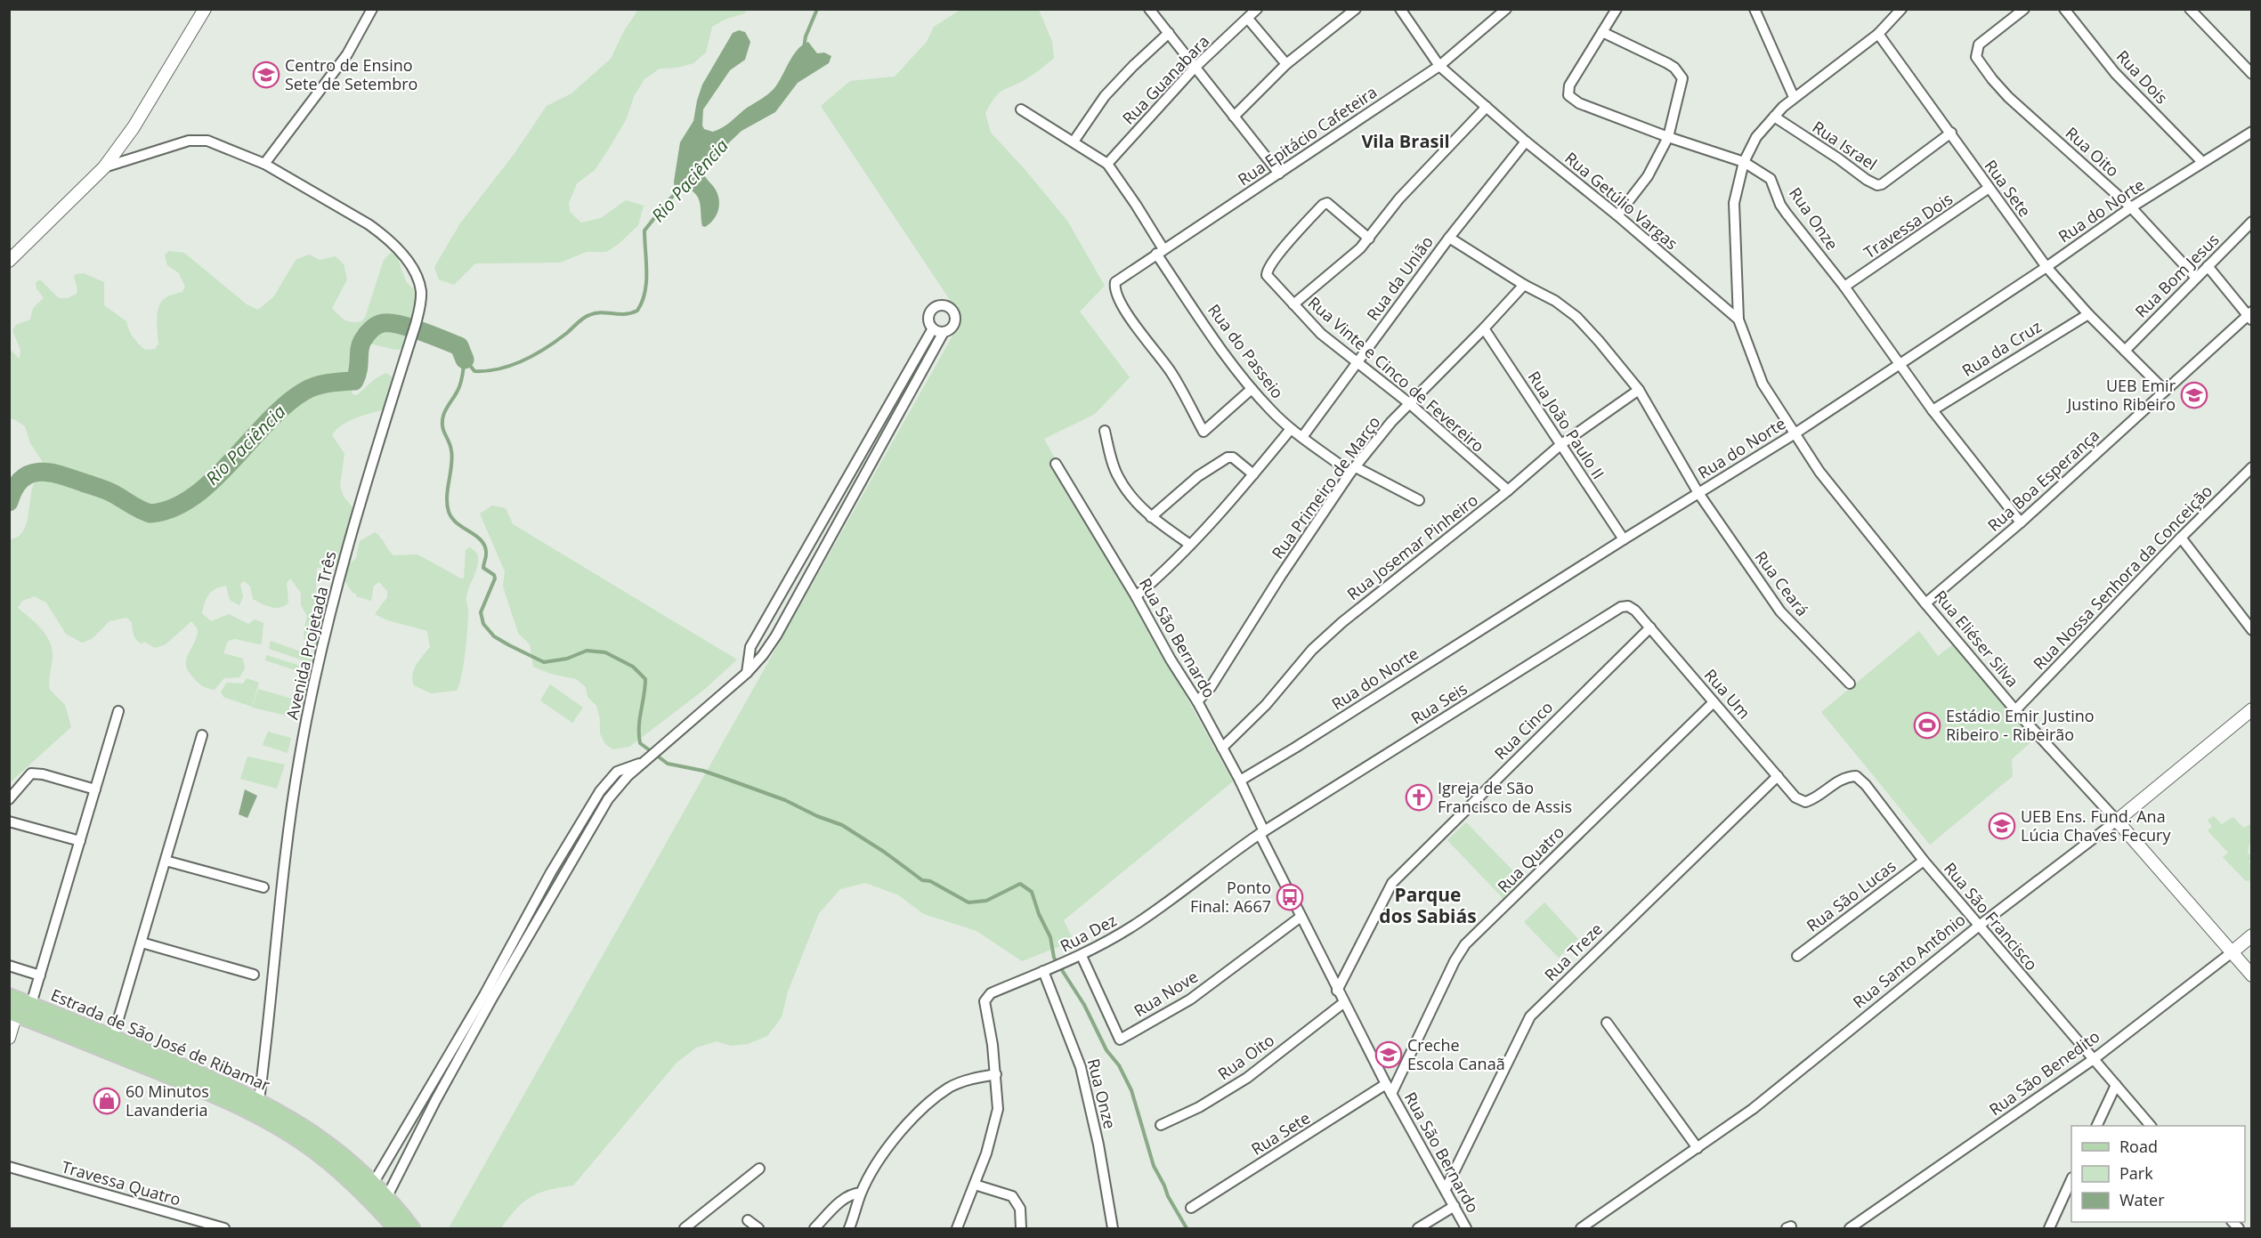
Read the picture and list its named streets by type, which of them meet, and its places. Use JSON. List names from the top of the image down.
{
  "streets": {
    "main road": ["Estrada de São José de Ribamar"],
    "street": [
      "Rua Dois",
      "Rua Guanabara",
      "Rua Epitácio Cafeteira",
      "Rua Israel",
      "Rua Oito",
      "Rua Sete",
      "Rua Getúlio Vargas",
      "Rua do Norte",
      "Rua Onze",
      "Travessa Dois",
      "Rua Bom Jesus",
      "Rua da União",
      "Rua da Cruz",
      "Rua do Passeio",
      "Rua Vinte e Cinco de Fevereiro",
      "Rua João Paulo II",
      "Rua Boa Esperança",
      "Rua Primeiro de Março",
      "Rua Josemar Pinheiro",
      "Rua Nossa Senhora da Conceição",
      "Rua Ceará",
      "Avenida Projetada Três",
      "Rua São Bernardo",
      "Rua Eliéser Silva",
      "Rua Um",
      "Rua Seis",
      "Rua Cinco",
      "Rua Quatro",
      "Rua São Lucas",
      "Rua São Francisco",
      "Rua Dez",
      "Rua Treze",
      "Rua Santo Antônio",
      "Rua Nove",
      "Rua São Benedito",
      "Travessa Quatro"
    ]
  },
  "crossings": [
    ["Rua Dois", "Rua do Norte"],
    ["Rua Guanabara", "Rua do Passeio"],
    ["Rua Epitácio Cafeteira", "Rua Getúlio Vargas"],
    ["Rua Epitácio Cafeteira", "Rua do Passeio"],
    ["Rua Israel", "Rua Sete"],
    ["Rua Oito", "Rua do Norte"],
    ["Rua Oito", "Rua Bom Jesus"],
    ["Rua Oito", "Rua São Bernardo"],
    ["Rua Sete", "Rua do Norte"],
    ["Rua Sete", "Travessa Dois"],
    ["Rua Sete", "Rua Bom Jesus"],
    ["Rua Sete", "Rua da Cruz"],
    ["Rua Sete", "Rua Boa Esperança"],
    ["Rua Sete", "Rua São Bernardo"],
    ["Rua Getúlio Vargas", "Rua do Norte"],
    ["Rua Getúlio Vargas", "Rua da União"],
    ["Rua Getúlio Vargas", "Rua Eliéser Silva"],
    ["Rua do Norte", "Rua Onze"],
    ["Rua do Norte", "Rua João Paulo II"],
    ["Rua do Norte", "Rua Ceará"],
    ["Rua do Norte", "Rua São Bernardo"],
    ["Rua do Norte", "Rua Eliéser Silva"],
    ["Rua Onze", "Travessa Dois"],
    ["Rua Onze", "Rua da Cruz"],
    ["Rua Onze", "Rua Boa Esperança"],
    ["Rua Onze", "Rua Dez"],
    ["Rua da União", "Rua do Passeio"],
    ["Rua da União", "Rua Vinte e Cinco de Fevereiro"],
    ["Rua da União", "Rua Ceará"],
    ["Rua do Passeio", "Rua Primeiro de Março"],
    ["Rua Vinte e Cinco de Fevereiro", "Rua Primeiro de Março"],
    ["Rua Vinte e Cinco de Fevereiro", "Rua Josemar Pinheiro"],
    ["Rua João Paulo II", "Rua Primeiro de Março"],
    ["Rua João Paulo II", "Rua Josemar Pinheiro"],
    ["Rua Boa Esperança", "Rua Eliéser Silva"],
    ["Rua Primeiro de Março", "Rua Ceará"],
    ["Rua Primeiro de Março", "Rua São Bernardo"],
    ["Rua Josemar Pinheiro", "Rua Ceará"],
    ["Rua Josemar Pinheiro", "Rua São Bernardo"],
    ["Rua Nossa Senhora da Conceição", "Rua Eliéser Silva"],
    ["Avenida Projetada Três", "Estrada de São José de Ribamar"],
    ["Rua São Bernardo", "Rua Seis"],
    ["Rua São Bernardo", "Rua Cinco"],
    ["Rua São Bernardo", "Rua Quatro"],
    ["Rua São Bernardo", "Rua Dez"],
    ["Rua São Bernardo", "Rua Treze"],
    ["Rua São Bernardo", "Rua Nove"],
    ["Rua Eliéser Silva", "Rua Santo Antônio"],
    ["Rua Eliéser Silva", "Rua São Benedito"],
    ["Rua Um", "Rua Seis"],
    ["Rua Um", "Rua Cinco"],
    ["Rua Um", "Rua Quatro"],
    ["Rua Um", "Rua São Francisco"],
    ["Rua Um", "Rua Treze"],
    ["Rua Seis", "Rua Dez"],
    ["Rua São Lucas", "Rua São Francisco"],
    ["Rua São Francisco", "Rua Santo Antônio"],
    ["Rua São Francisco", "Rua São Benedito"],
    ["Rua Dez", "Rua Nove"]
  ],
  "districts": ["Vila Brasil", "Parque dos Sabiás"],
  "water": ["Rio Paciência"],
  "places": {
    "school or university": [
      "Centro de Ensino Sete de Setembro",
      "UEB Emir Justino Ribeiro",
      "UEB Ens. Fund. Ana Lúcia Chaves Fecury",
      "Creche Escola Canaã"
    ],
    "sports": ["Estádio Emir Justino Ribeiro - Ribeirão"],
    "church": ["Igreja de São Francisco de Assis"],
    "bus stop": ["Ponto Final: A667"],
    "shop": ["60 Minutos Lavanderia"]
  },
  "legend": ["Road", "Park", "Water"]
}
